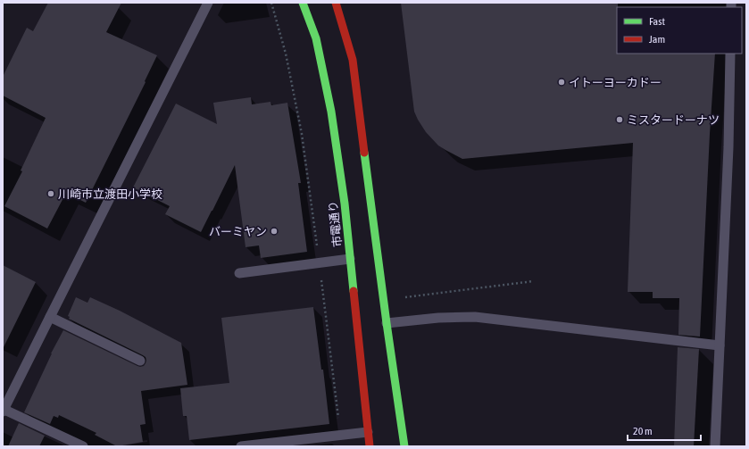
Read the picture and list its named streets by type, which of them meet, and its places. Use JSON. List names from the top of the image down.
{
  "streets": {
    "street": ["市電通り"]
  },
  "places": [
    "イトーヨーカドー",
    "ミスタードーナツ",
    "川崎市立渡田小学校",
    "バーミヤン"
  ],
  "legend": ["Fast", "Jam"],
  "scale_bar": "20 m"
}
